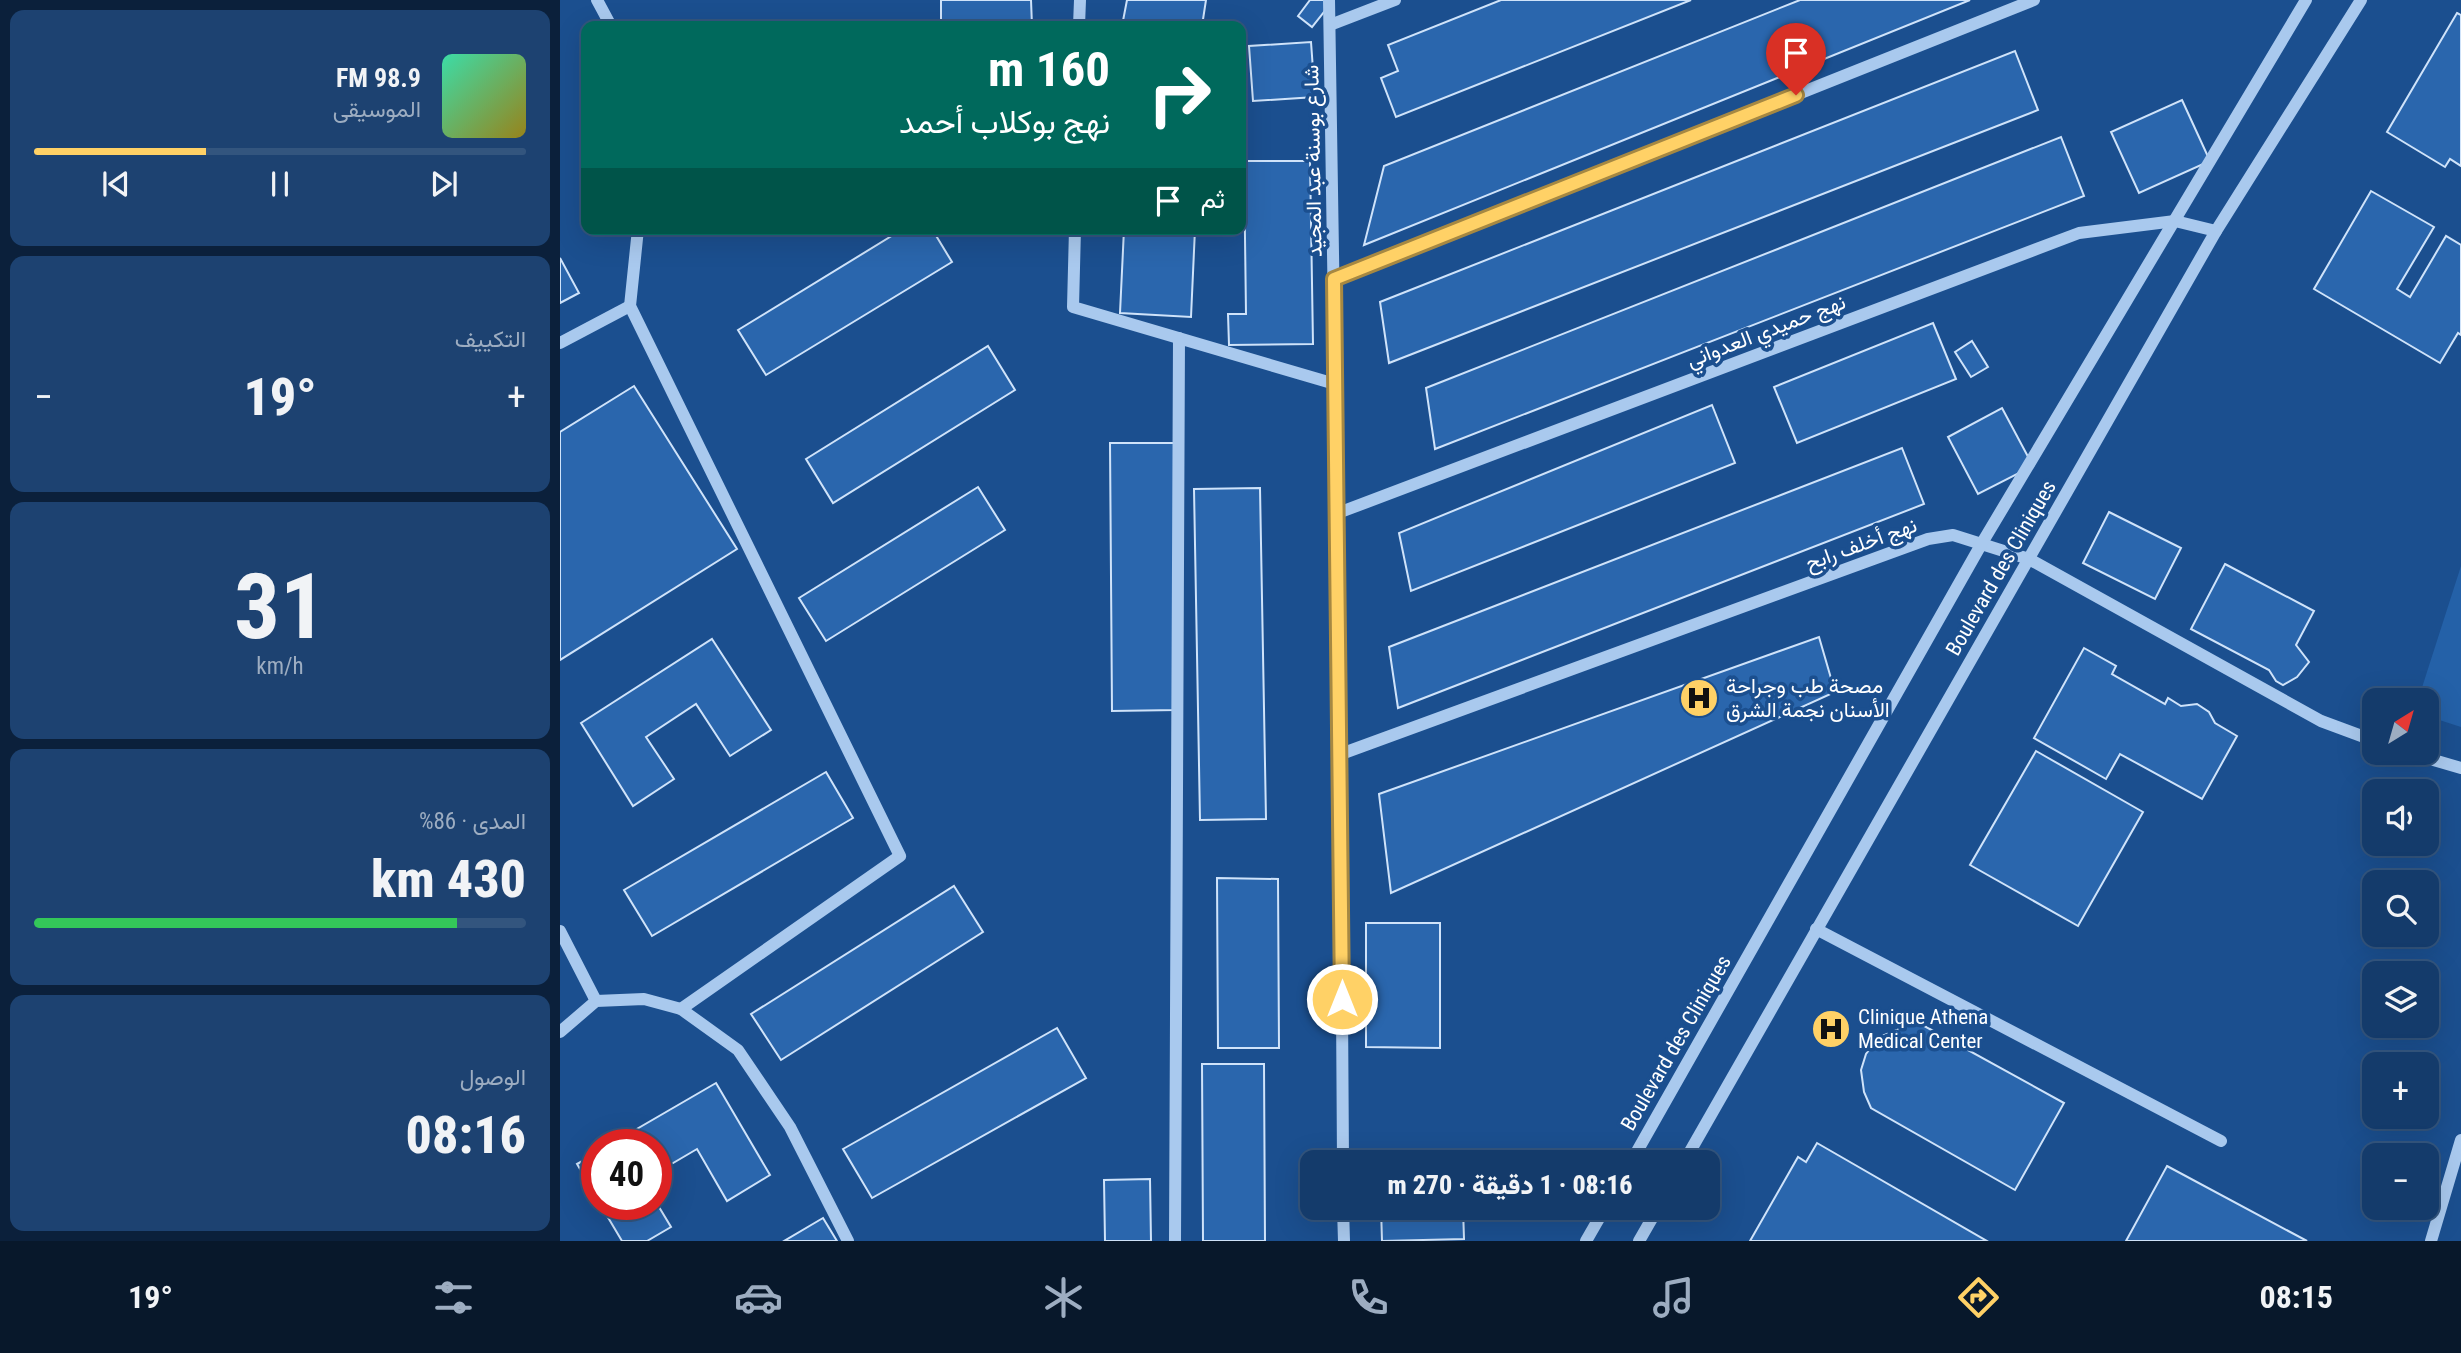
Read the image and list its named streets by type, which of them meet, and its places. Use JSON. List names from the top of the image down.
{
  "streets": {
    "street": [
      "شارع بوسنة عبد المجيد",
      "نهج حميدي العدواني",
      "نهج أخلف رابح",
      "Boulevard des Cliniques"
    ]
  },
  "crossings": [
    ["شارع بوسنة عبد المجيد", "نهج حميدي العدواني"],
    ["شارع بوسنة عبد المجيد", "نهج أخلف رابح"],
    ["نهج حميدي العدواني", "Boulevard des Cliniques"],
    ["نهج أخلف رابح", "Boulevard des Cliniques"]
  ],
  "places": {
    "hospital": ["مصحة طب وجراحة الأسنان نجمة الشرق", "Clinique Athena Medical Center"]
  },
  "north": "top right",
  "page": {
    "turn": ["160 m", "نهج بوكلاب أحمد"],
    "song": ["98.9 FM", "الموسيقى"],
    "then": "ثم",
    "tile": [
      "التكييف",
      ["31", "km/h"],
      ["المدى · 86%", "430 km"],
      ["الوصول", "08:16"]
    ],
    "heat": ["−", "19°", "+"],
    "map_buttons": ["+", "−"],
    "limit": "40",
    "trip": "08:16 · 1 دقيقة · 270 m",
    "tabs": ["08:15", "19°"]
  }
}
